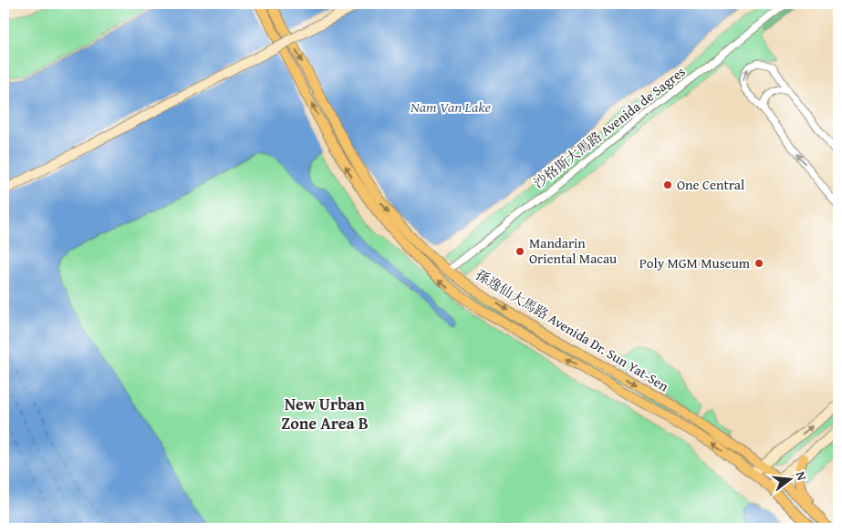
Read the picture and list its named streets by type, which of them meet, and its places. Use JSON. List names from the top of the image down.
{
  "streets": {
    "main road": ["孫逸仙大馬路 Avenida Dr. Sun Yat-Sen"],
    "street": ["沙格斯大馬路 Avenida de Sagres"]
  },
  "crossings": [
    ["沙格斯大馬路 Avenida de Sagres", "孫逸仙大馬路 Avenida Dr. Sun Yat-Sen"]
  ],
  "districts": ["New Urban Zone Area B"],
  "water": ["Nam Van Lake"],
  "places": ["One Central", "Mandarin Oriental Macau", "Poly MGM Museum"],
  "north": "right"
}
